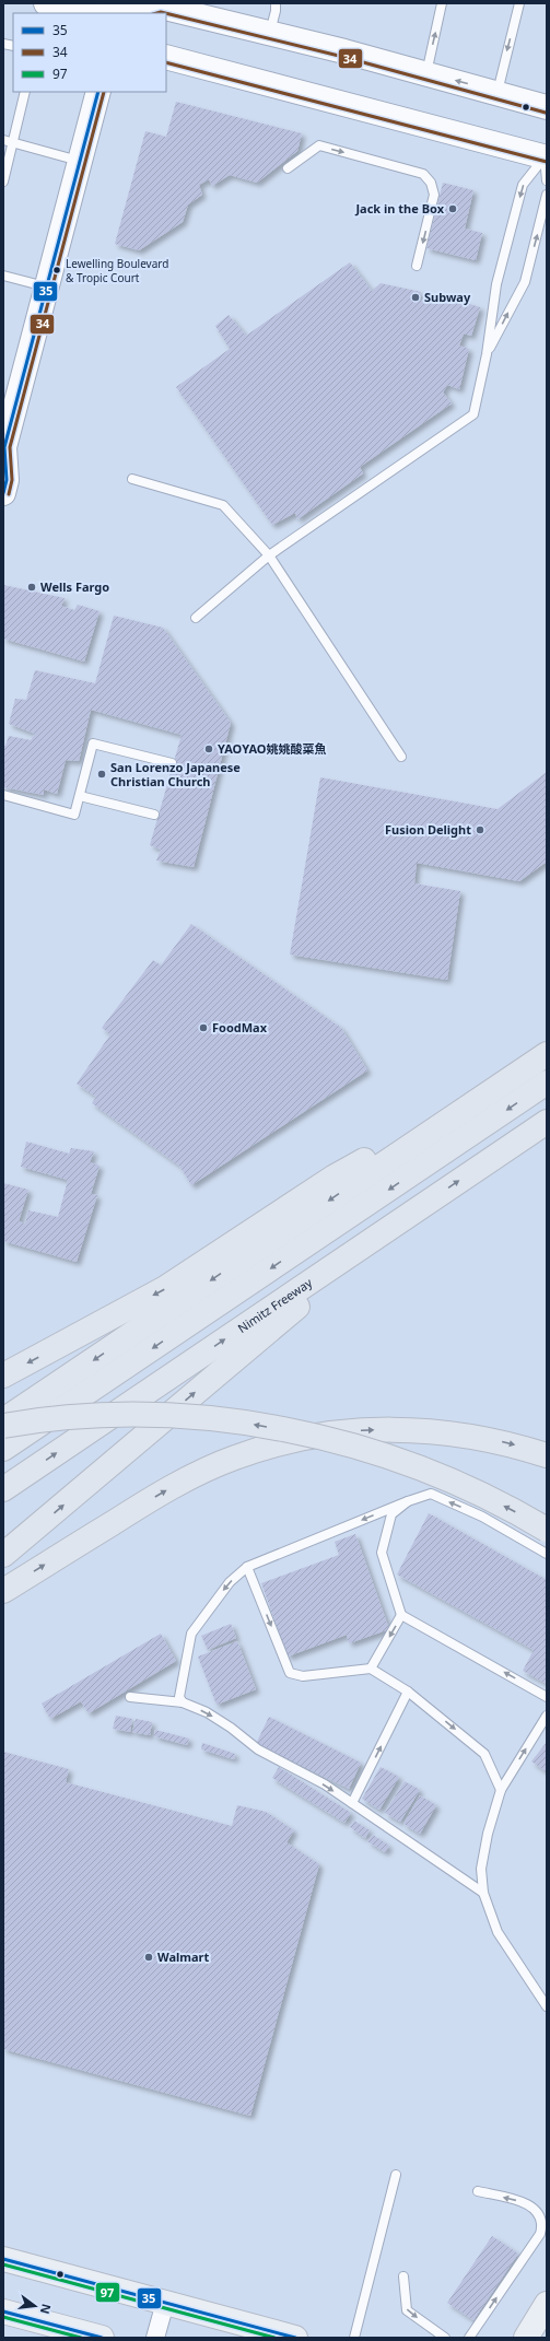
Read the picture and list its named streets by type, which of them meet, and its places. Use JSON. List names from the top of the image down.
{
  "streets": {
    "highway": ["Nimitz Freeway"]
  },
  "places": [
    "Jack in the Box",
    "Lewelling Boulevard & Tropic Court",
    "Subway",
    "Wells Fargo",
    "YAOYAO姚姚酸菜魚",
    "San Lorenzo Japanese Christian Church",
    "Fusion Delight",
    "FoodMax",
    "Walmart"
  ],
  "lines": ["transit line 34", "transit line 35", "transit line 97"],
  "legend": ["35", "34", "97"],
  "north": "right"
}
